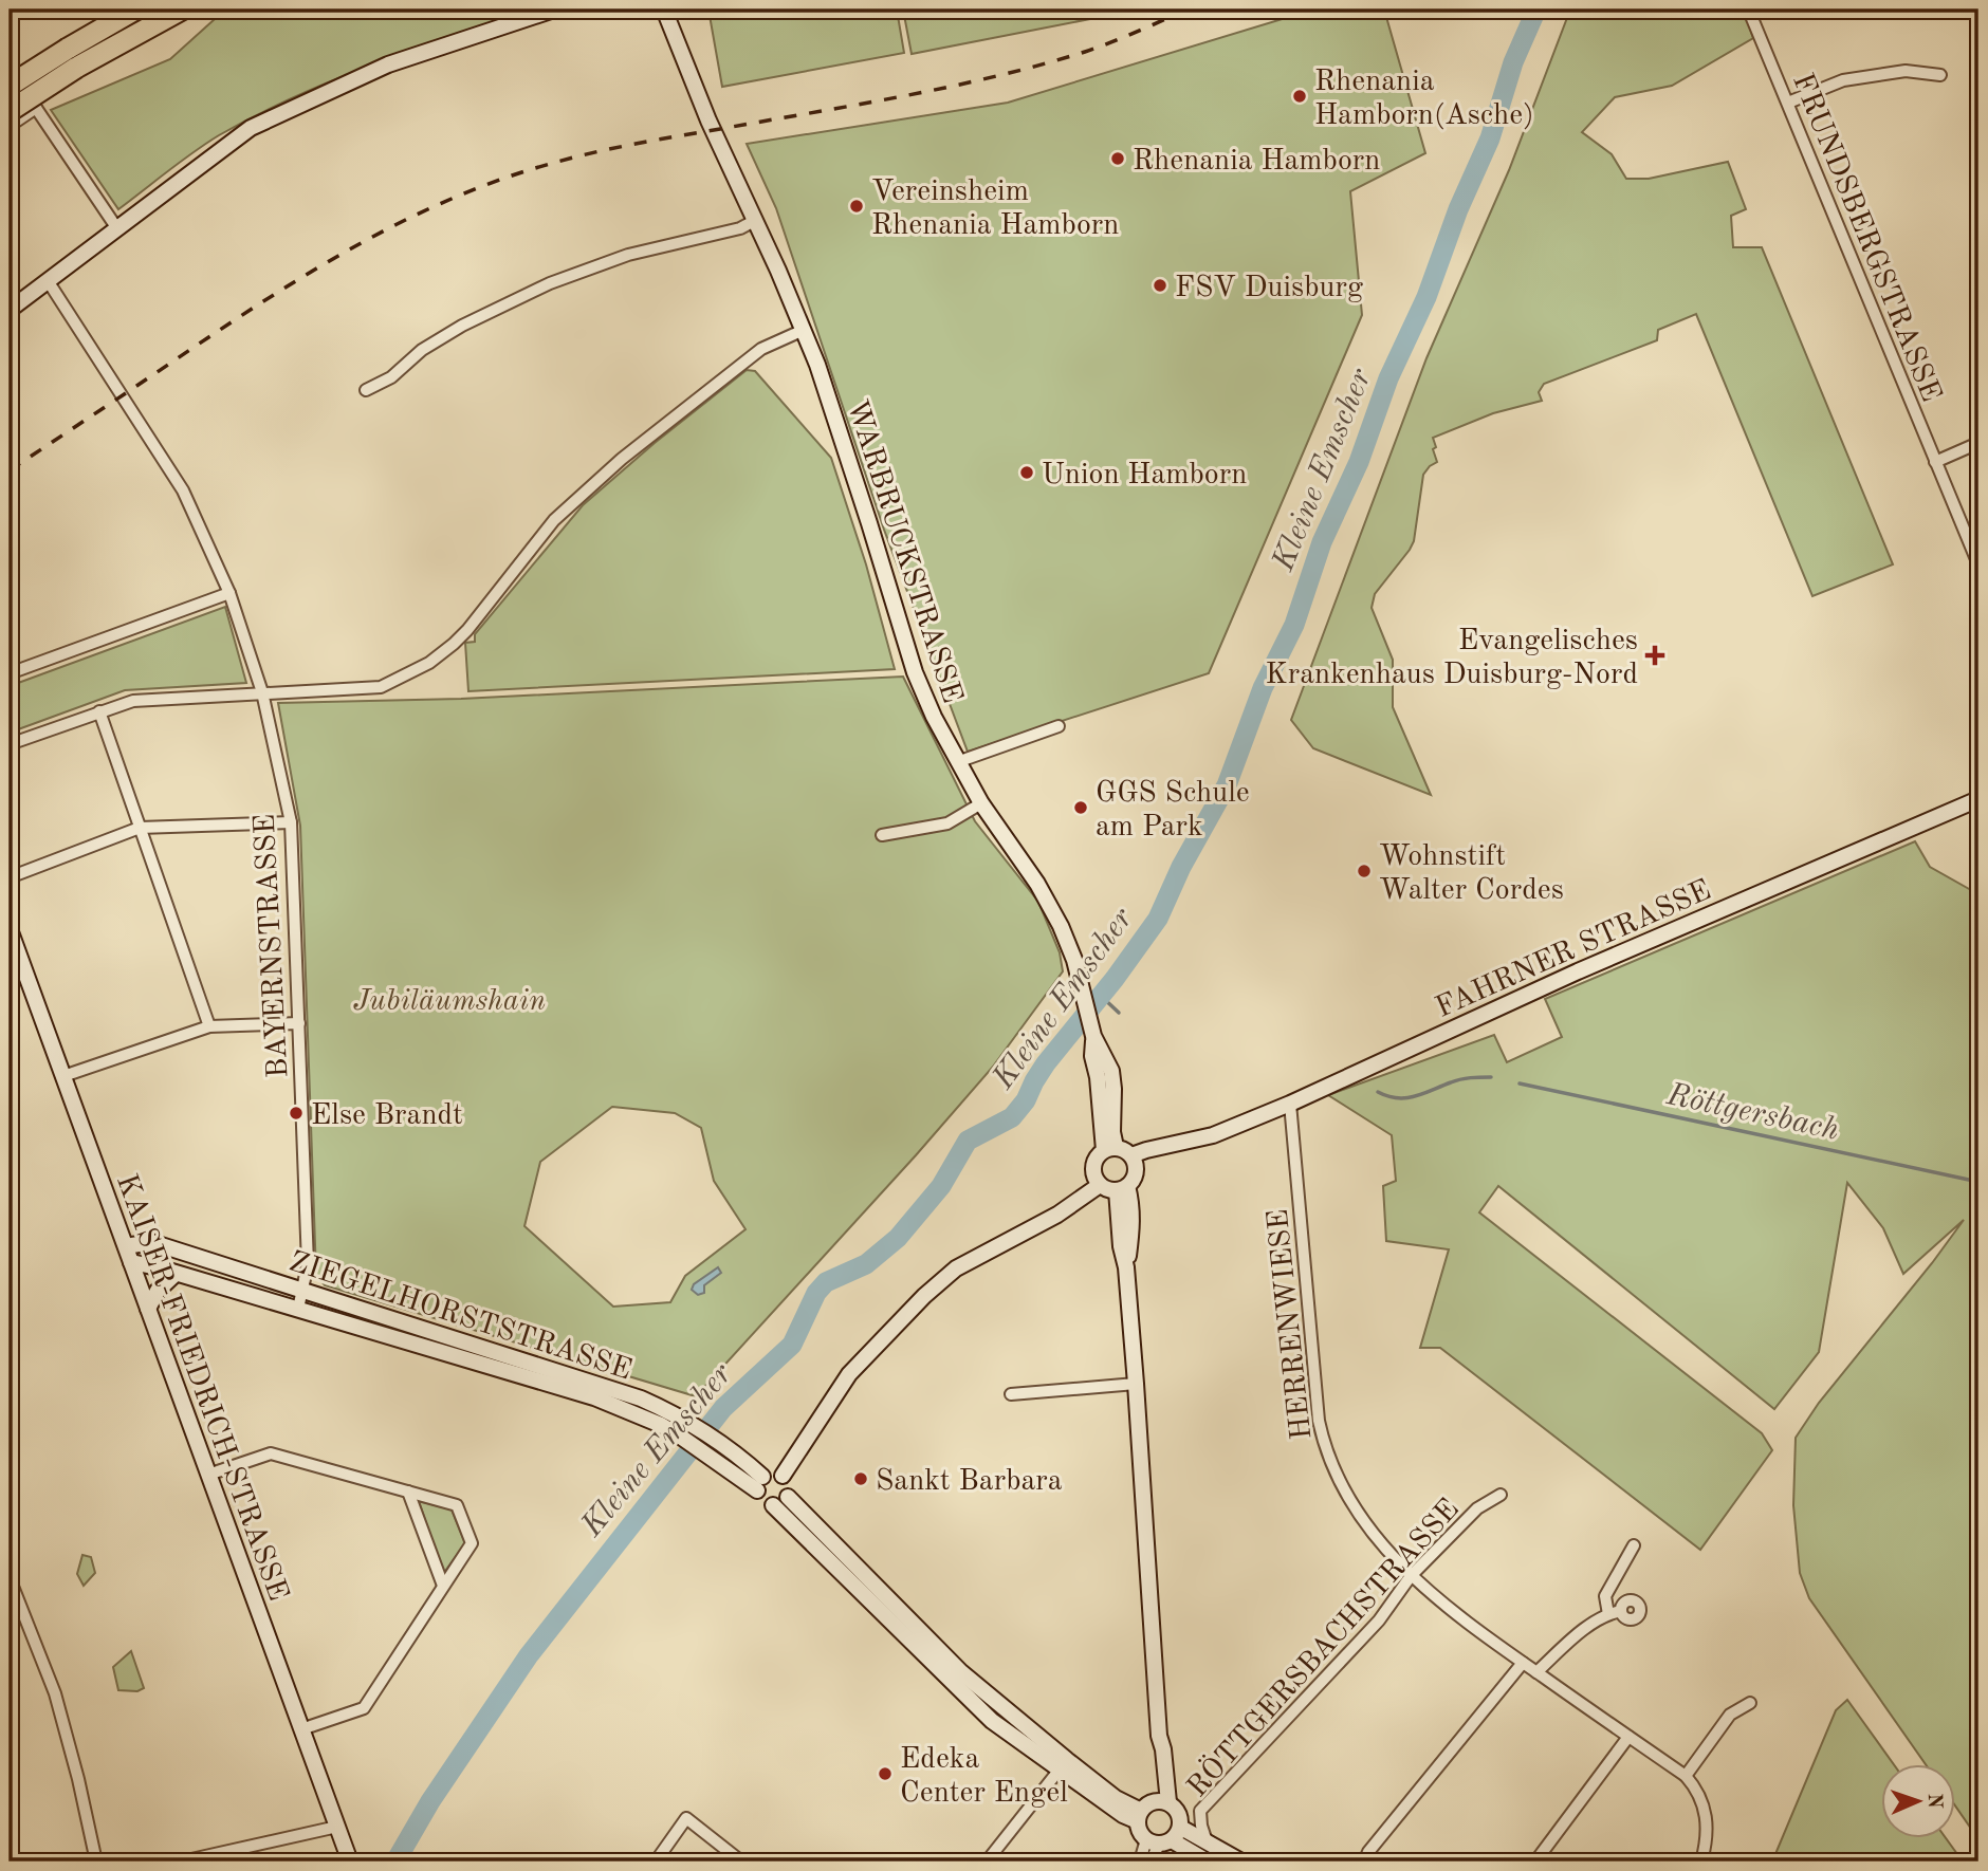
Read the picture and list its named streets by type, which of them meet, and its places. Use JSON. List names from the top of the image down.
{
  "streets": {
    "street": [
      "FRUNDSBERGSTRASSE",
      "WARBRUCKSTRASSE",
      "BAYERNSTRASSE",
      "FAHRNER STRASSE",
      "ZIEGELHORSTSTRASSE",
      "HERRENWIESE",
      "KAISER-FRIEDRICH-STRASSE",
      "RÖTTGERSBACHSTRASSE"
    ]
  },
  "crossings": [
    ["WARBRUCKSTRASSE", "FAHRNER STRASSE"],
    ["BAYERNSTRASSE", "ZIEGELHORSTSTRASSE"],
    ["FAHRNER STRASSE", "HERRENWIESE"],
    ["ZIEGELHORSTSTRASSE", "KAISER-FRIEDRICH-STRASSE"],
    ["HERRENWIESE", "RÖTTGERSBACHSTRASSE"]
  ],
  "water": ["Kleine Emscher", "Röttgersbach"],
  "parks": ["Jubiläumshain"],
  "places": {
    "other": [
      "Rhenania Hamborn(Asche)",
      "Rhenania Hamborn",
      "Vereinsheim Rhenania Hamborn",
      "FSV Duisburg",
      "Union Hamborn",
      "GGS Schule am Park",
      "Wohnstift Walter Cordes",
      "Else Brandt",
      "Sankt Barbara",
      "Edeka Center Engel"
    ],
    "health": ["Evangelisches Krankenhaus Duisburg-Nord"]
  },
  "north": "right"
}
